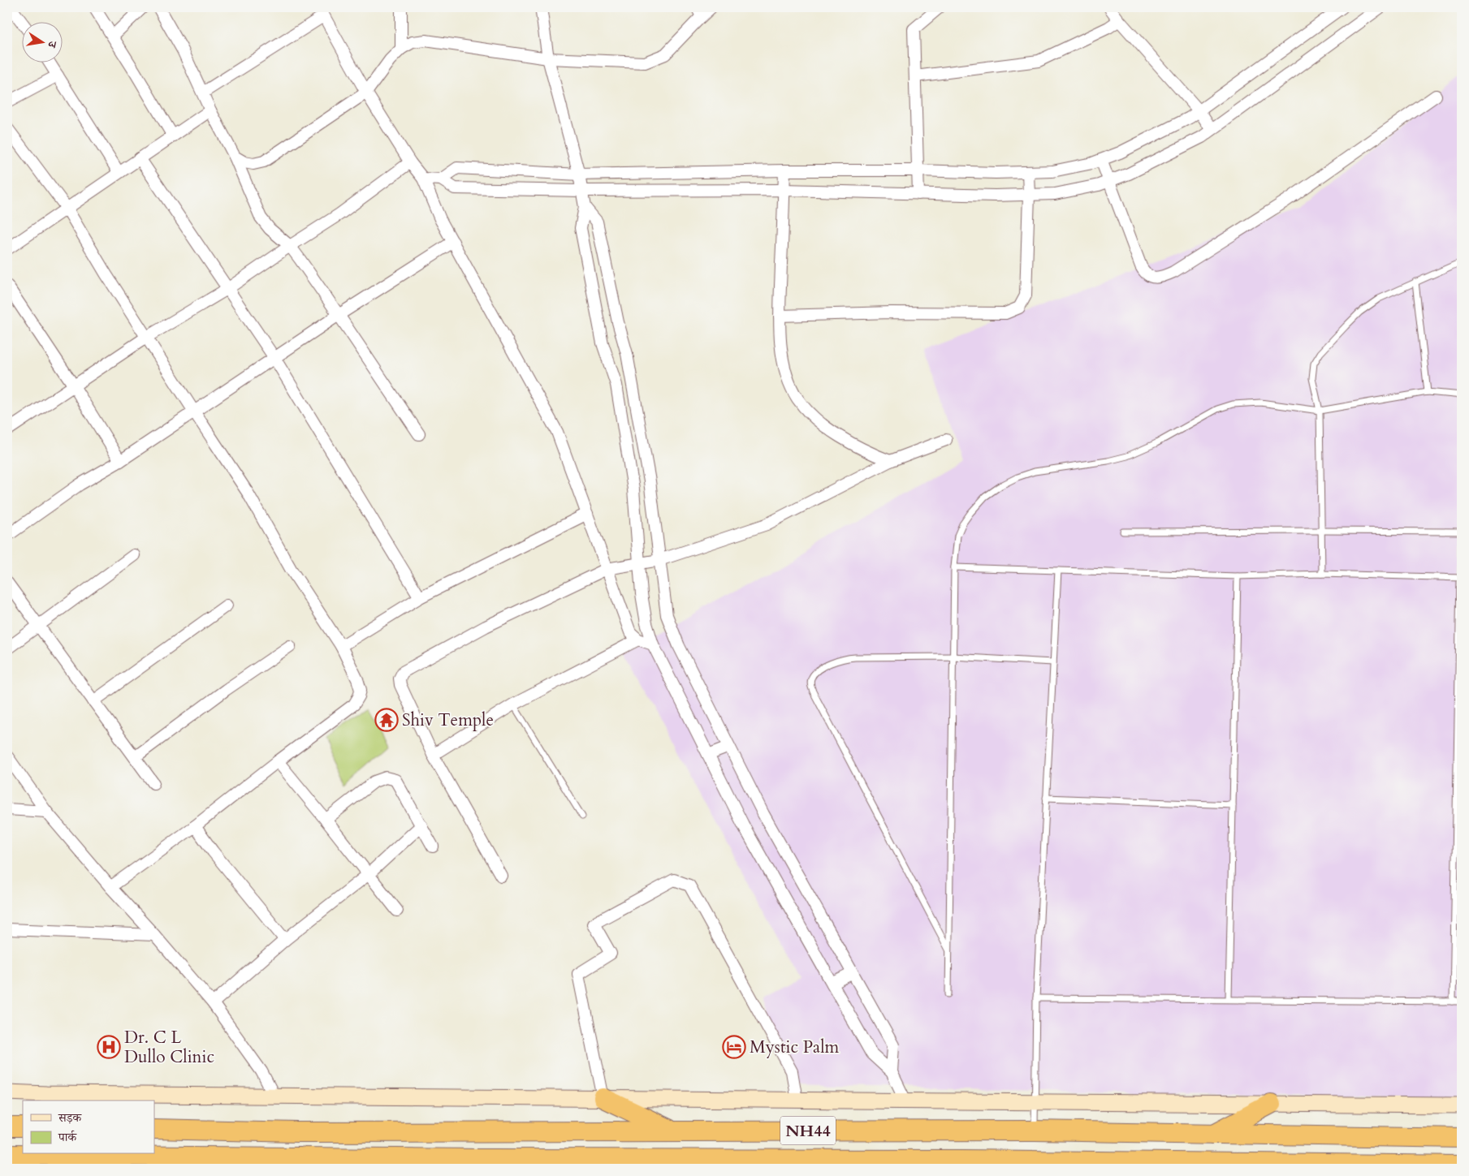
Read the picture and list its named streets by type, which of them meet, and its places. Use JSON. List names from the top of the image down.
{
  "streets": {
    "highway": ["NH44"]
  },
  "places": {
    "temple": ["Shiv Temple"],
    "hospital": ["Dr. C L Dullo Clinic"],
    "hotel": ["Mystic Palm"]
  },
  "legend": ["सड़क", "पार्क"],
  "north": "right"
}
